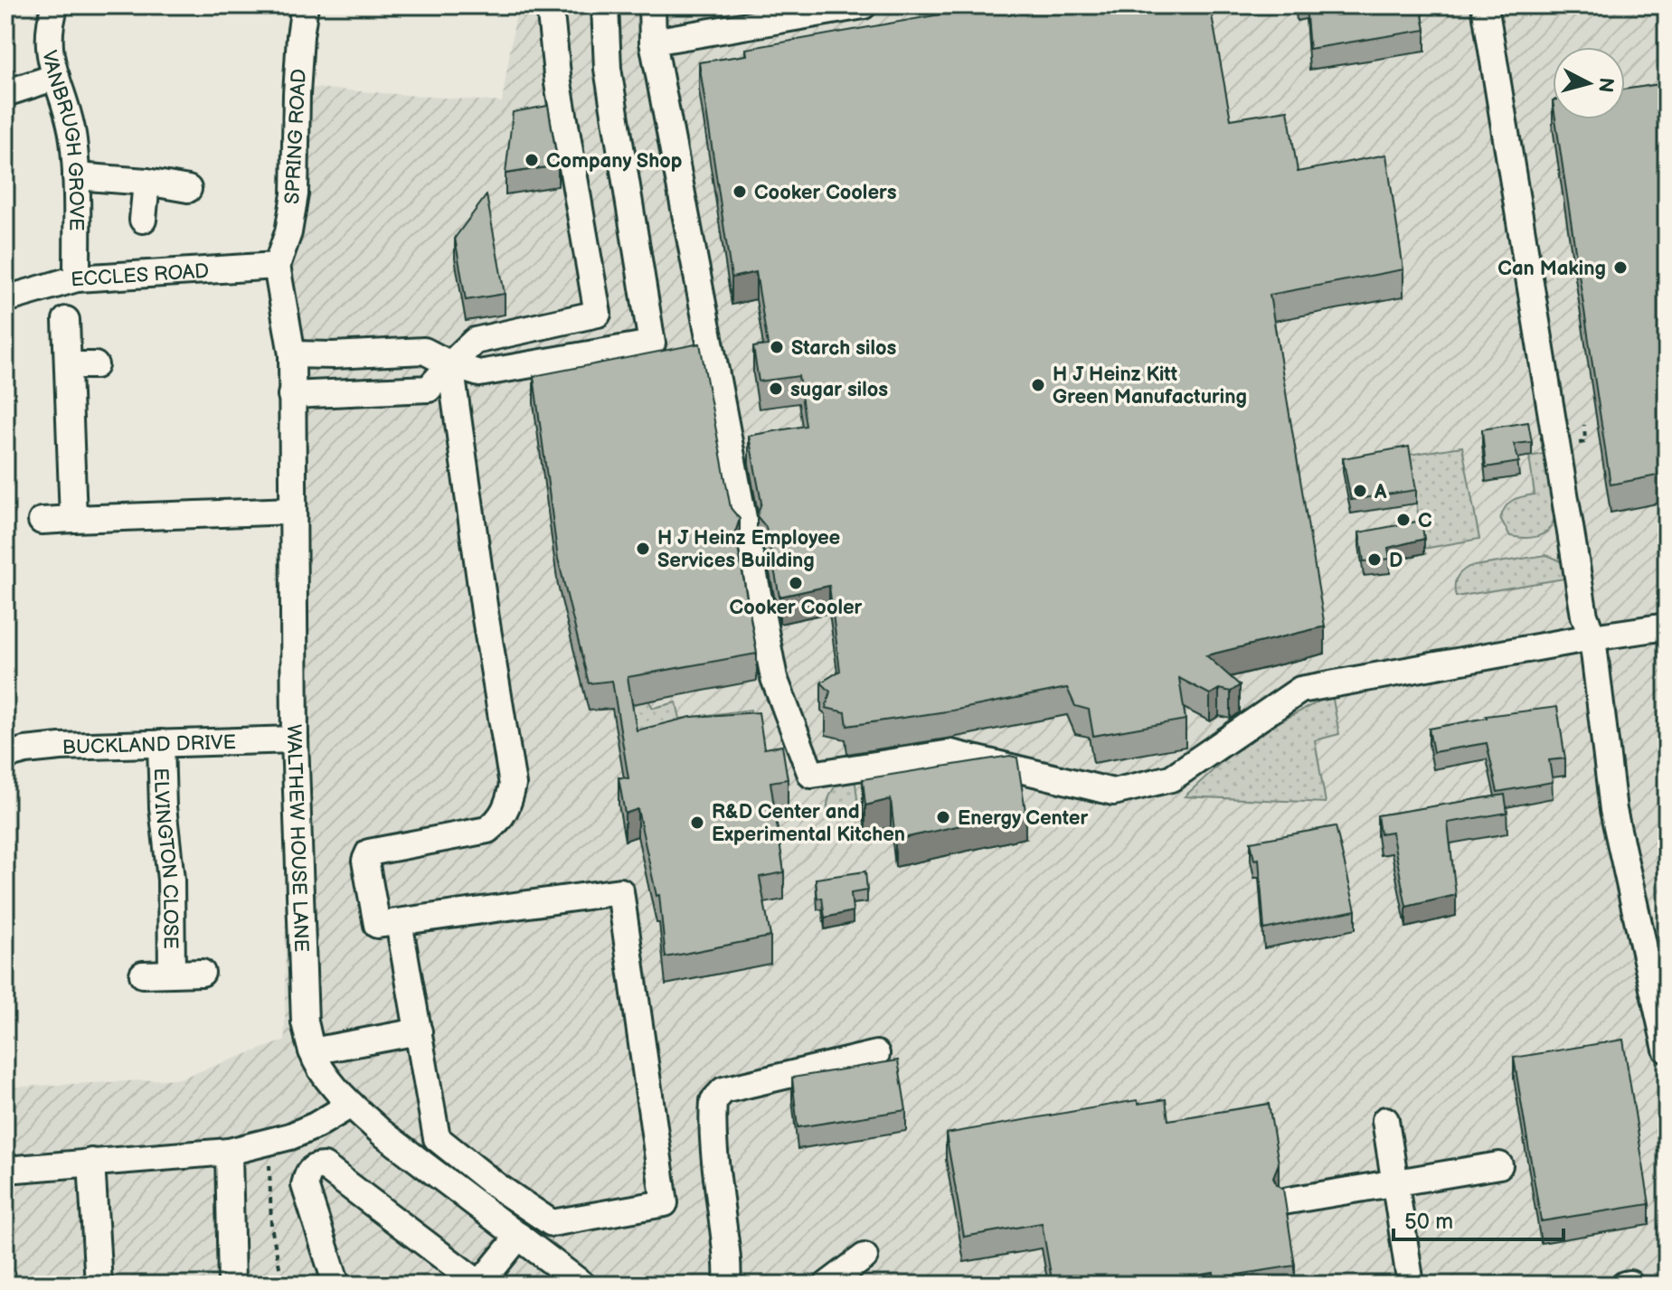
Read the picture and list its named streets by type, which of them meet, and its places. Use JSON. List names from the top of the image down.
{
  "streets": {
    "street": [
      "SPRING ROAD",
      "VANBRUGH GROVE",
      "ECCLES ROAD",
      "BUCKLAND DRIVE",
      "WALTHEW HOUSE LANE",
      "ELVINGTON CLOSE"
    ]
  },
  "crossings": [
    ["SPRING ROAD", "ECCLES ROAD"],
    ["SPRING ROAD", "WALTHEW HOUSE LANE"],
    ["VANBRUGH GROVE", "ECCLES ROAD"],
    ["ECCLES ROAD", "WALTHEW HOUSE LANE"],
    ["BUCKLAND DRIVE", "WALTHEW HOUSE LANE"],
    ["BUCKLAND DRIVE", "ELVINGTON CLOSE"]
  ],
  "places": [
    "Company Shop",
    "Cooker Coolers",
    "Can Making",
    "Starch silos",
    "H J Heinz Kitt Green Manufacturing",
    "sugar silos",
    "A",
    "C",
    "H J Heinz Employee Services Building",
    "D",
    "Cooker Cooler",
    "Energy Center",
    "R&D Center and Experimental Kitchen"
  ],
  "scale_bar": "50 m",
  "north": "right"
}
